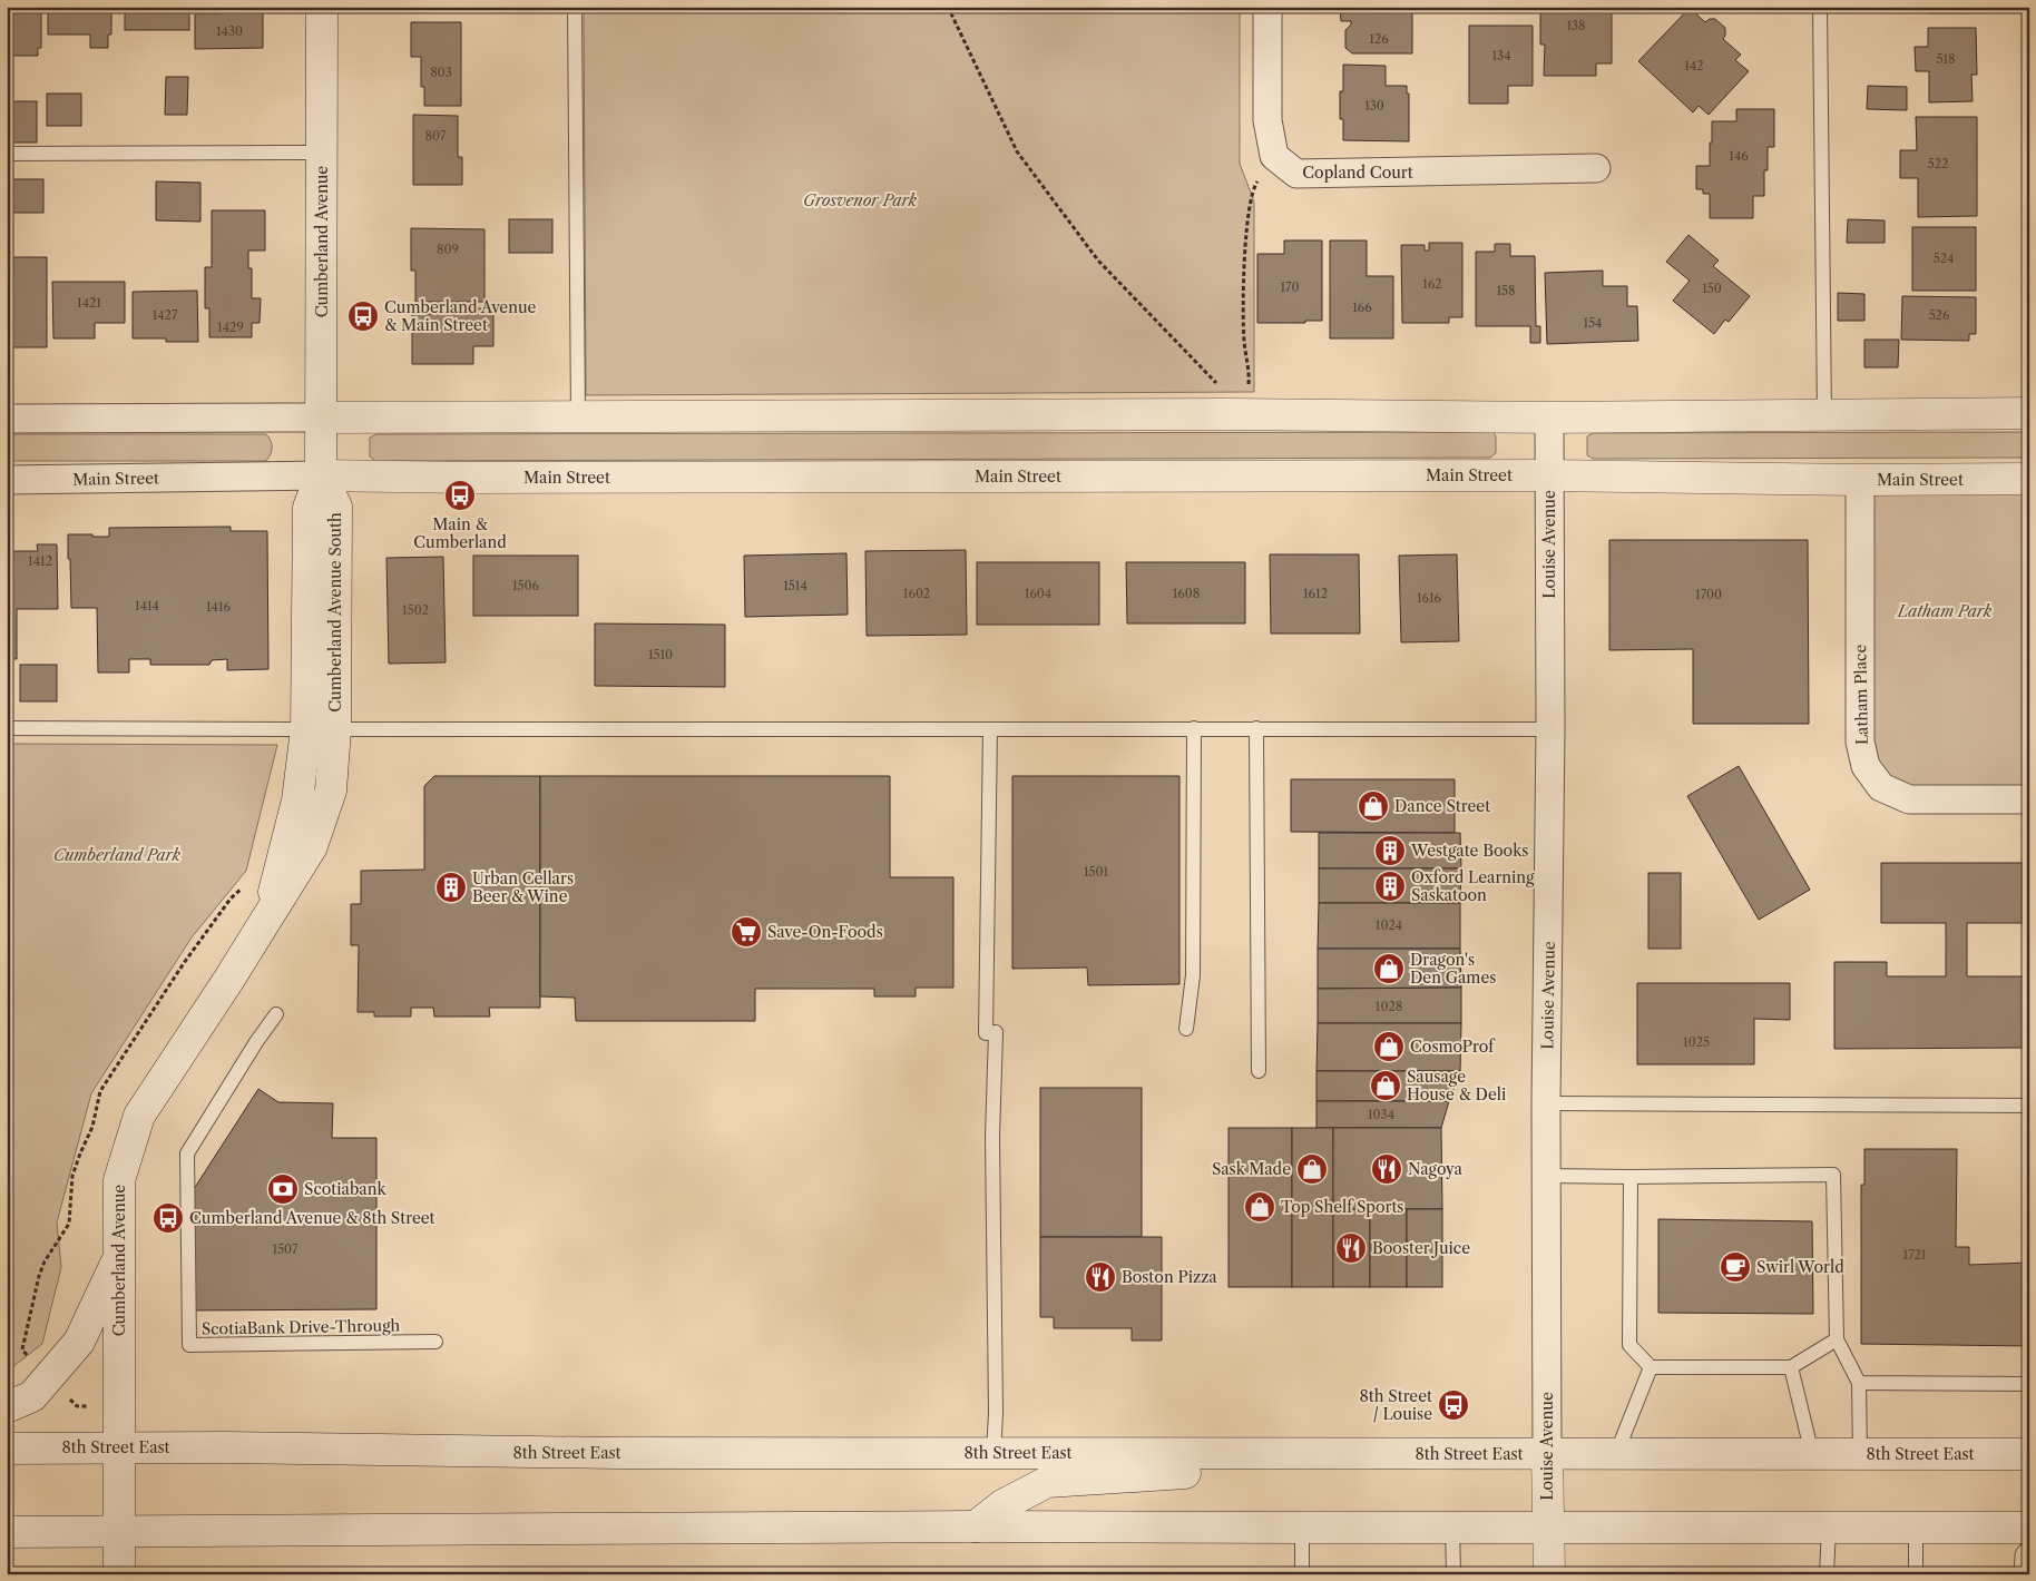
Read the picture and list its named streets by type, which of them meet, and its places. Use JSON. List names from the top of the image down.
{
  "streets": {
    "main road": [
      "Cumberland Avenue",
      "Main Street",
      "Louise Avenue",
      "Cumberland Avenue South",
      "8th Street East"
    ],
    "street": ["Copland Court", "Latham Place"],
    "lane": ["ScotiaBank Drive-Through"]
  },
  "crossings": [
    ["Cumberland Avenue", "Main Street"],
    ["Cumberland Avenue", "Cumberland Avenue South"],
    ["Cumberland Avenue", "8th Street East"],
    ["Main Street", "Louise Avenue"],
    ["Main Street", "Cumberland Avenue South"],
    ["Main Street", "Latham Place"],
    ["Louise Avenue", "8th Street East"]
  ],
  "parks": ["Grosvenor Park", "Latham Park", "Cumberland Park"],
  "places": {
    "bus stop": [
      "Cumberland Avenue & Main Street",
      "Main & Cumberland",
      "Cumberland Avenue & 8th Street",
      "8th Street / Louise"
    ],
    "shop": [
      "Dance Street",
      "Dragon's Den Games",
      "CosmoProf",
      "Sausage House & Deli",
      "Sask Made",
      "Top Shelf Sports"
    ],
    "building": ["Westgate Books", "Oxford Learning Saskatoon", "Urban Cellars Beer & Wine"],
    "supermarket": ["Save-On-Foods"],
    "restaurant": ["Nagoya", "Booster Juice", "Boston Pizza"],
    "bank": ["Scotiabank"],
    "cafe": ["Swirl World"]
  },
  "house_numbers": [
    "138",
    "1430",
    "126",
    "134",
    "518",
    "142",
    "803",
    "130",
    "807",
    "146",
    "522",
    "809",
    "524",
    "162",
    "170",
    "150",
    "158",
    "1421",
    "166",
    "1427",
    "526",
    "154",
    "1429",
    "1412",
    "1506",
    "1514",
    "1602",
    "1604",
    "1608",
    "1612",
    "1700",
    "1616",
    "1414",
    "1416",
    "1502",
    "1510",
    "1501",
    "1024",
    "1028",
    "1025",
    "1034",
    "1507",
    "1721"
  ]
}
